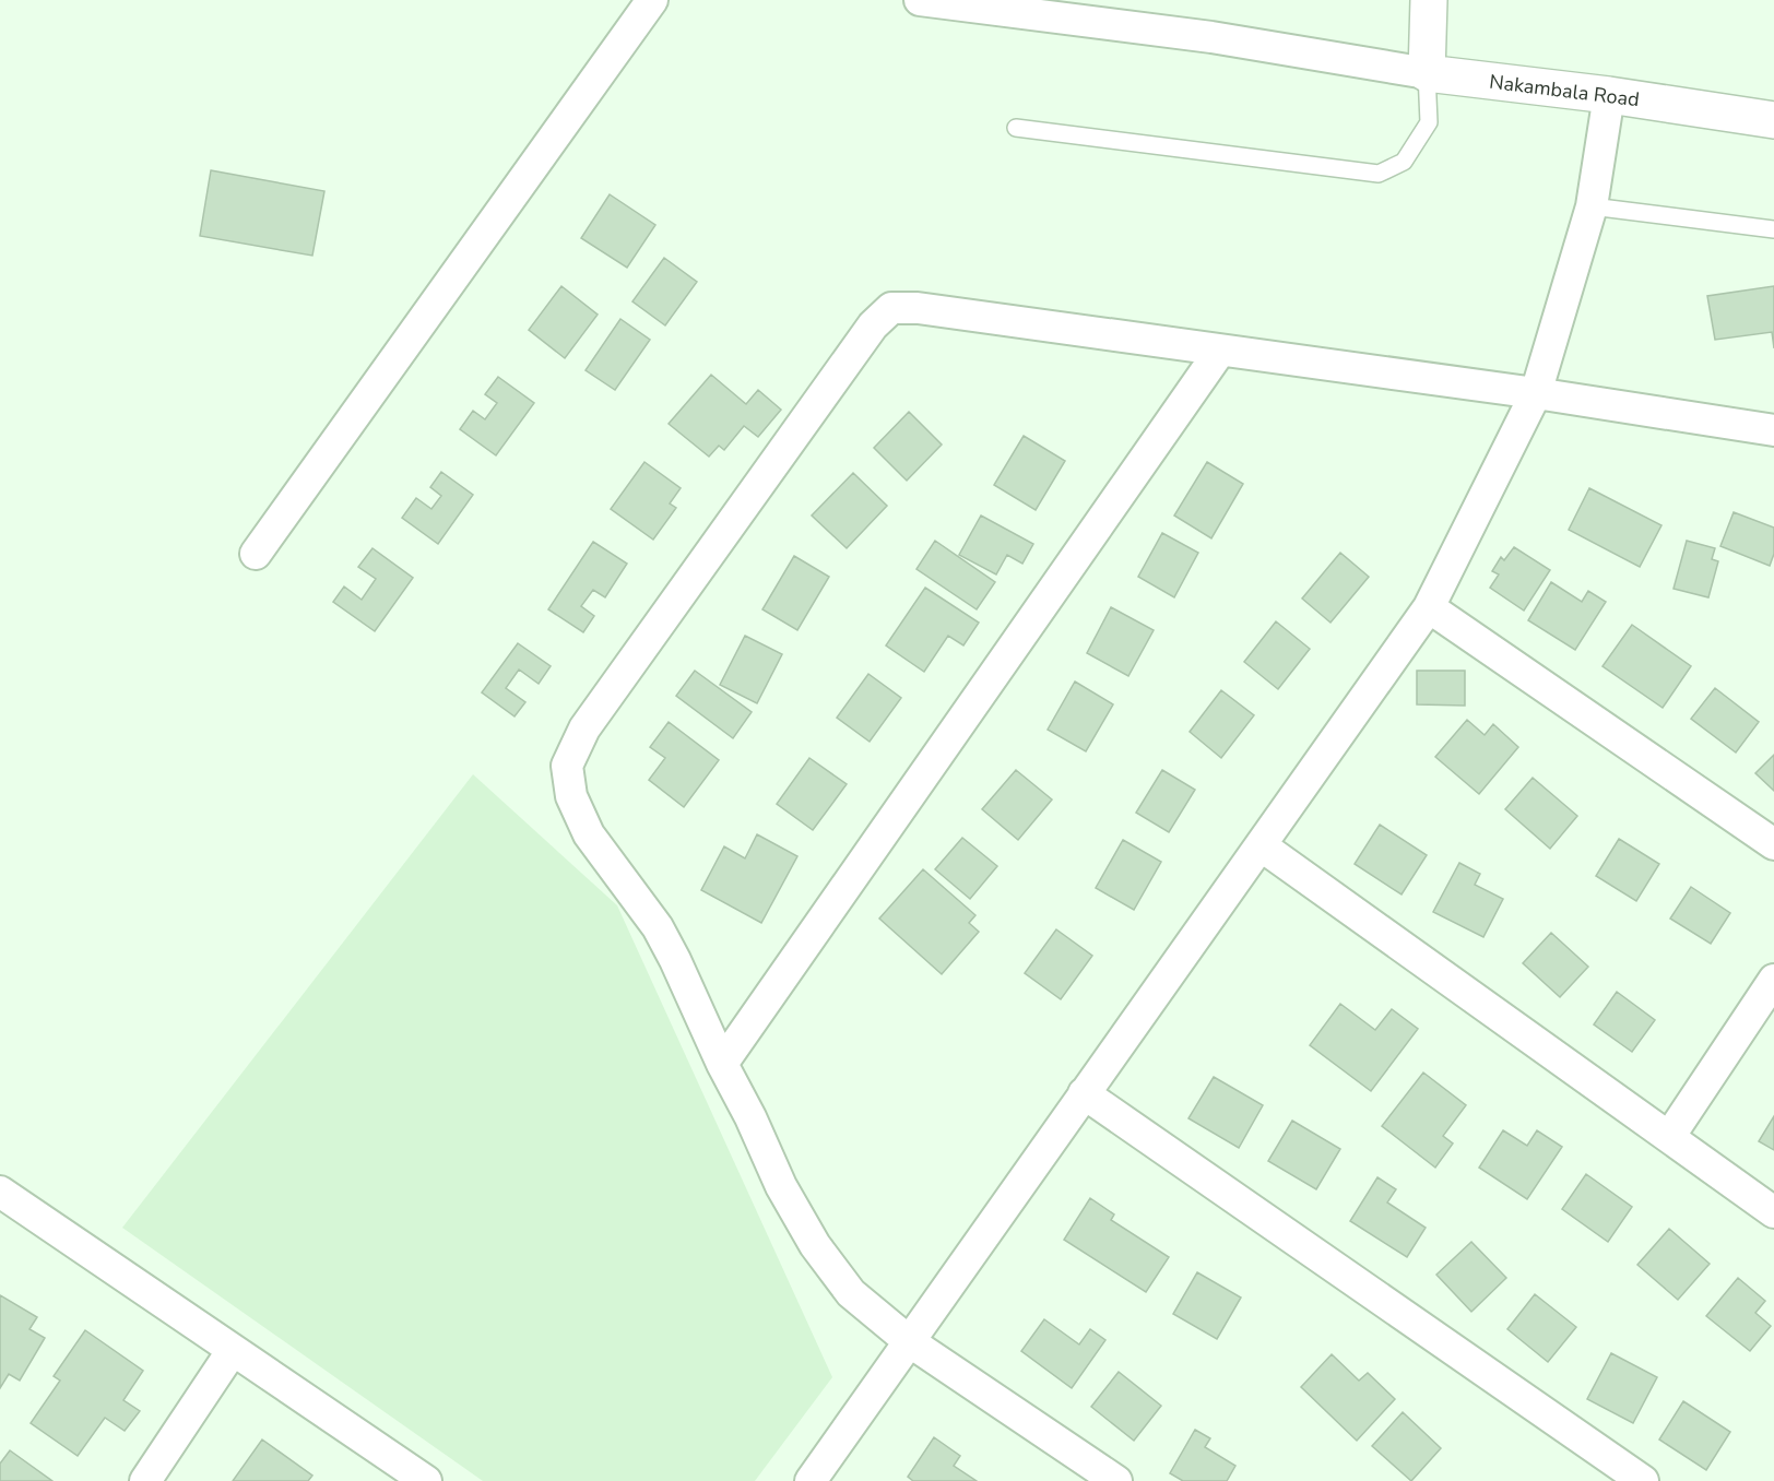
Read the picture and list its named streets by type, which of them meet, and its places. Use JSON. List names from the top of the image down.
{
  "streets": {
    "main road": ["Nakambala Road"]
  }
}
